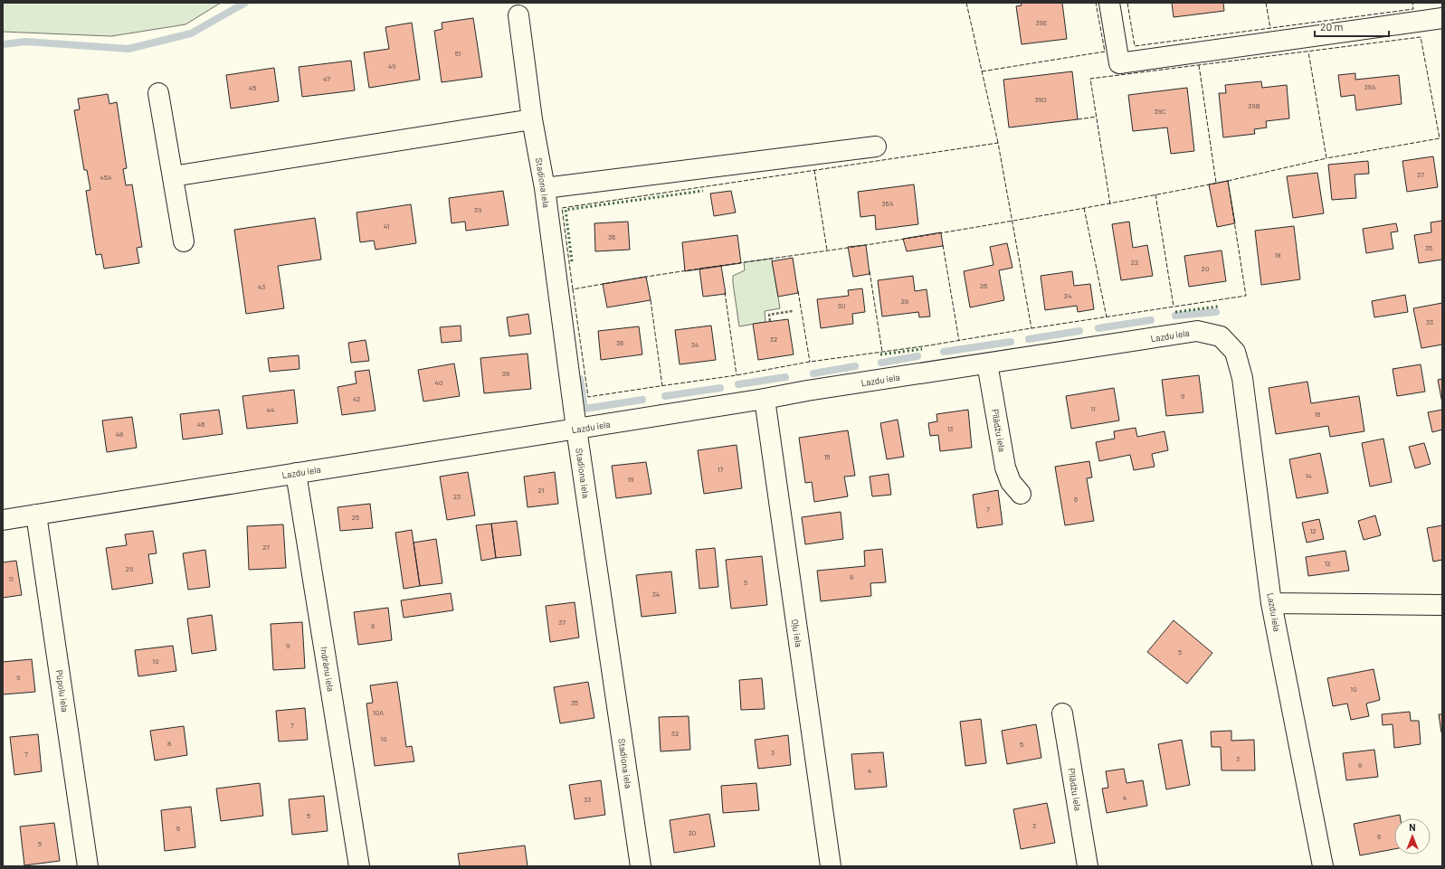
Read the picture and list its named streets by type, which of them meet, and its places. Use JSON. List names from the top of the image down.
{
  "streets": {
    "street": [
      "Stadiona iela",
      "Lazdu iela",
      "Pīlādžu iela",
      "Oļu iela",
      "Indrānu iela",
      "Pūpolu iela"
    ]
  },
  "crossings": [
    ["Stadiona iela", "Lazdu iela"],
    ["Lazdu iela", "Pīlādžu iela"],
    ["Lazdu iela", "Oļu iela"],
    ["Lazdu iela", "Indrānu iela"],
    ["Lazdu iela", "Pūpolu iela"]
  ],
  "house_numbers": [
    "39E",
    "51",
    "49",
    "47",
    "39A",
    "45",
    "39D",
    "39B",
    "39C",
    "37",
    "45A",
    "36A",
    "39",
    "41",
    "36",
    "35",
    "18",
    "22",
    "20",
    "26",
    "43",
    "24",
    "28",
    "30",
    "33",
    "32",
    "36",
    "34",
    "38",
    "40",
    "9",
    "42",
    "11",
    "44",
    "16",
    "46",
    "13",
    "48",
    "15",
    "17",
    "14",
    "19",
    "21",
    "23",
    "6",
    "7",
    "25",
    "12",
    "27",
    "12",
    "29",
    "8",
    "11",
    "5",
    "34",
    "37",
    "8",
    "9",
    "5",
    "10",
    "9",
    "10",
    "35",
    "10A",
    "7",
    "32",
    "10",
    "8",
    "5",
    "3",
    "7",
    "3",
    "8",
    "4",
    "4",
    "33",
    "5",
    "3",
    "6",
    "30",
    "6",
    "5"
  ],
  "scale_bar": "20 m",
  "north": "top"
}
